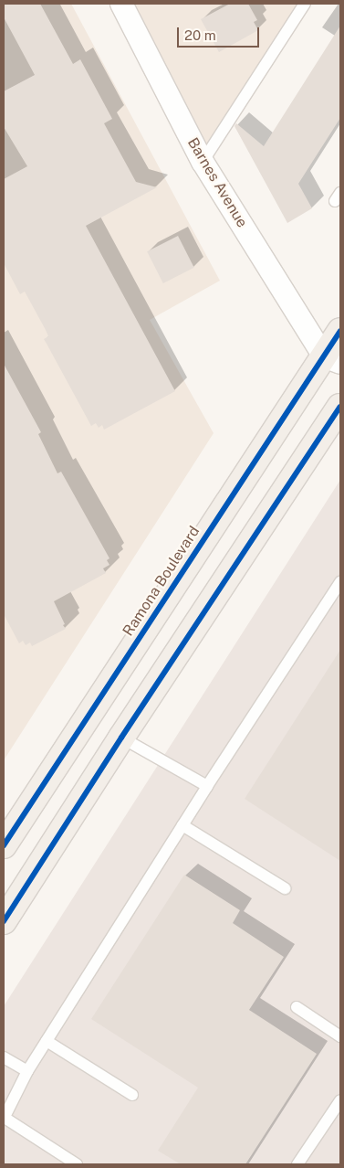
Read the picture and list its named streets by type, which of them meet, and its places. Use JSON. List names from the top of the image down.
{
  "streets": {
    "main road": ["Ramona Boulevard"],
    "street": ["Barnes Avenue"]
  },
  "crossings": [
    ["Barnes Avenue", "Ramona Boulevard"]
  ],
  "scale_bar": "20 m"
}
